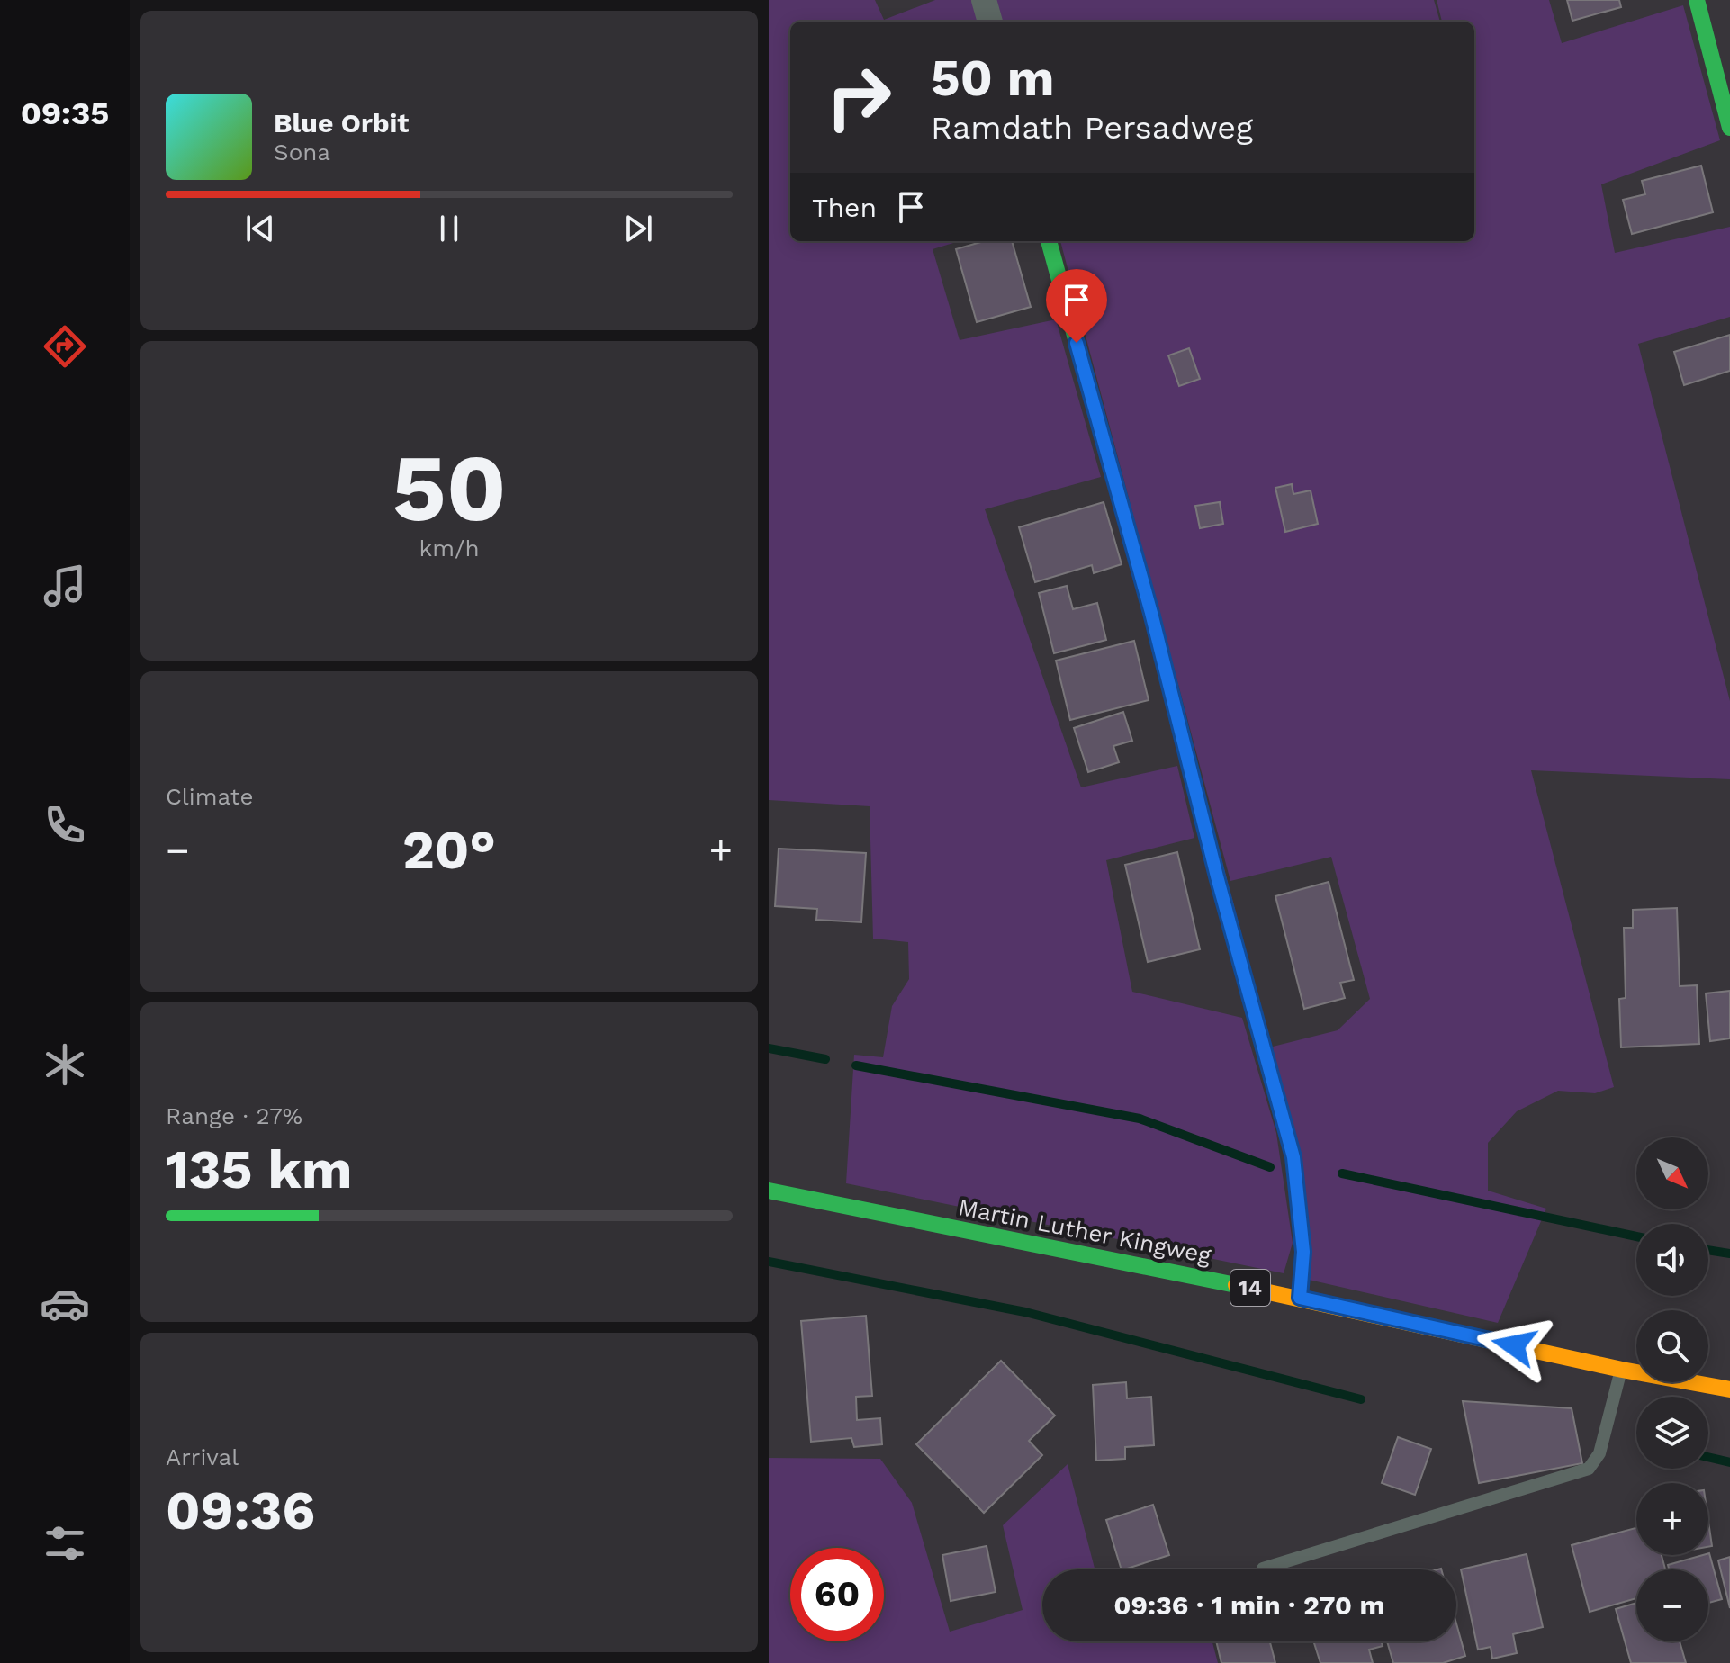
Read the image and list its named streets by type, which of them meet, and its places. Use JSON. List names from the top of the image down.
{
  "streets": {
    "street": ["Martin Luther Kingweg", "14"]
  },
  "north": "bottom right",
  "page": {
    "tabs": "09:35",
    "turn": ["50 m", "Ramdath Persadweg"],
    "song": ["Blue Orbit", "Sona"],
    "then": "Then",
    "tile": [
      ["50", "km/h"],
      "Climate",
      ["Range · 27%", "135 km"],
      ["Arrival", "09:36"]
    ],
    "heat": ["−", "20°", "+"],
    "map_buttons": ["+", "−"],
    "limit": "60",
    "trip": "09:36 · 1 min · 270 m"
  }
}
